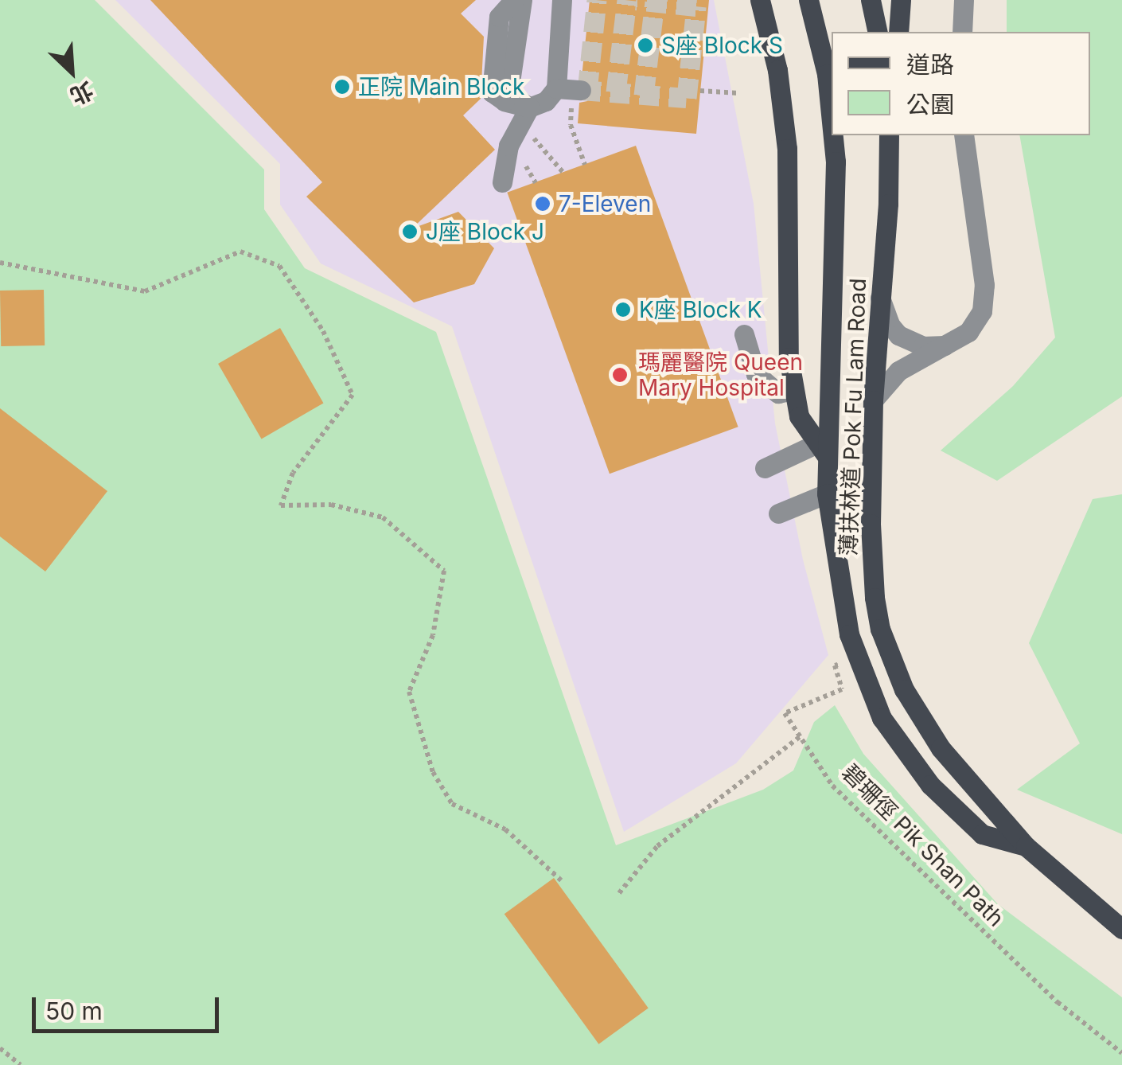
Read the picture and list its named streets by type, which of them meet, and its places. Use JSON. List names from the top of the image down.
{
  "streets": {
    "main road": ["薄扶林道 Pok Fu Lam Road"],
    "path": ["碧珊徑 Pik Shan Path"]
  },
  "places": [
    "S座 Block S",
    "正院 Main Block",
    "7-Eleven",
    "J座 Block J",
    "K座 Block K",
    "瑪麗醫院 Queen Mary Hospital"
  ],
  "legend": ["道路", "公園"],
  "scale_bar": "50 m",
  "north": "bottom right"
}
